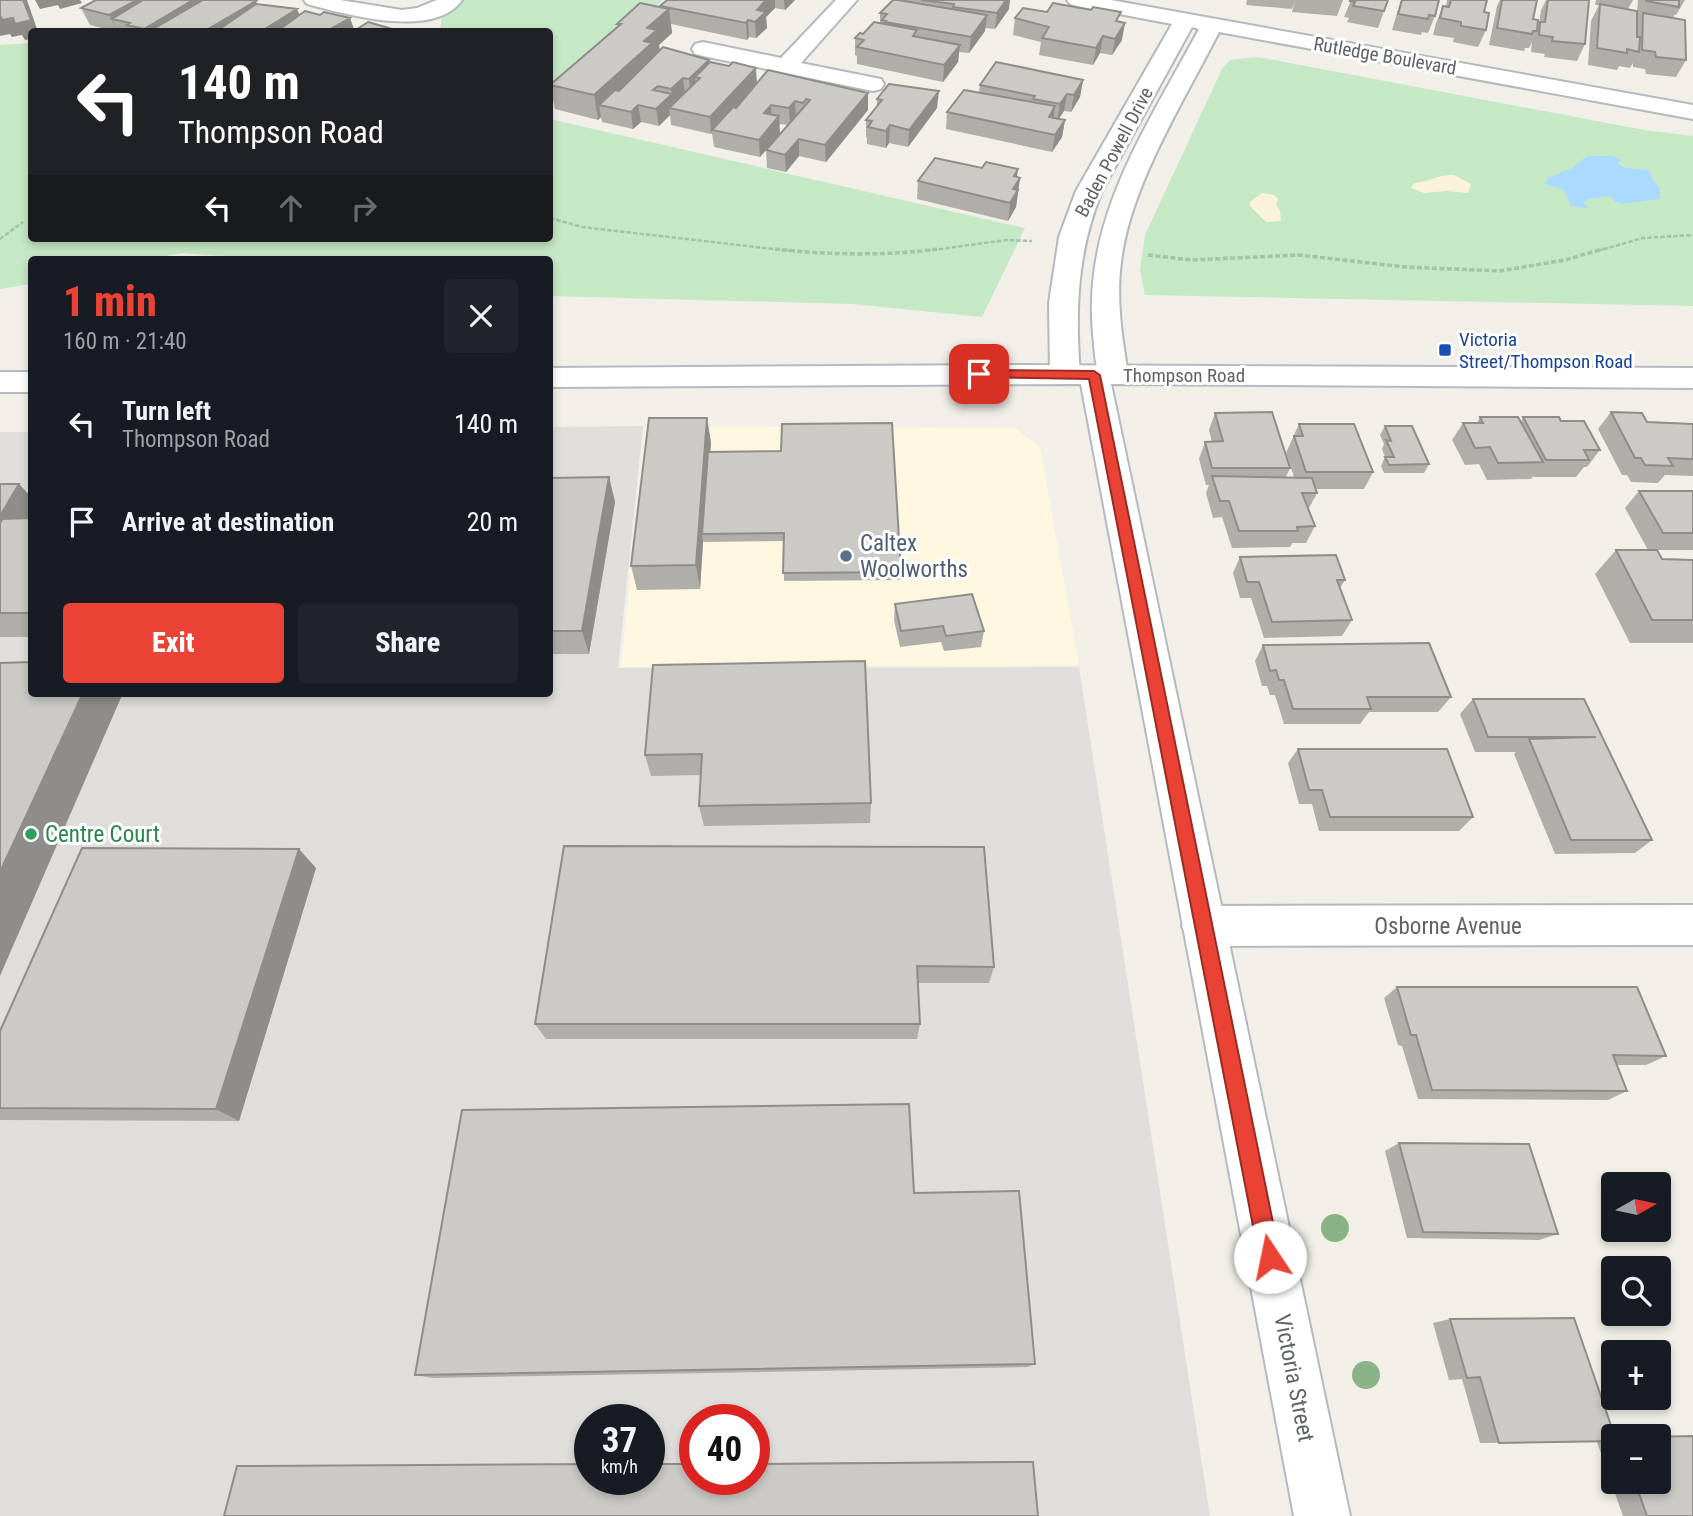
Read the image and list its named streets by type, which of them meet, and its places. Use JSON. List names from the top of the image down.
{
  "streets": {
    "street": [
      "Rutledge Boulevard",
      "Baden Powell Drive",
      "Thompson Road",
      "Osborne Avenue",
      "Victoria Street"
    ]
  },
  "crossings": [
    ["Rutledge Boulevard", "Baden Powell Drive"],
    ["Baden Powell Drive", "Thompson Road"],
    ["Baden Powell Drive", "Victoria Street"],
    ["Thompson Road", "Victoria Street"],
    ["Osborne Avenue", "Victoria Street"]
  ],
  "places": {
    "transit": ["Victoria Street/Thompson Road"],
    "other": ["Caltex Woolworths", "Centre Court"]
  },
  "north": "right",
  "page": {
    "turn": ["140 m", "Thompson Road"],
    "heading": ["1 min", "160 m · 21:40"],
    "list": [
      {
        "name": "Turn left",
        "note": "Thompson Road",
        "value": "140 m"
      },
      {
        "name": "Arrive at destination",
        "value": "20 m"
      }
    ],
    "buttons": ["Exit", "Share"],
    "map_buttons": ["+", "−"],
    "speed": "37 km/h",
    "limit": "40"
  }
}
